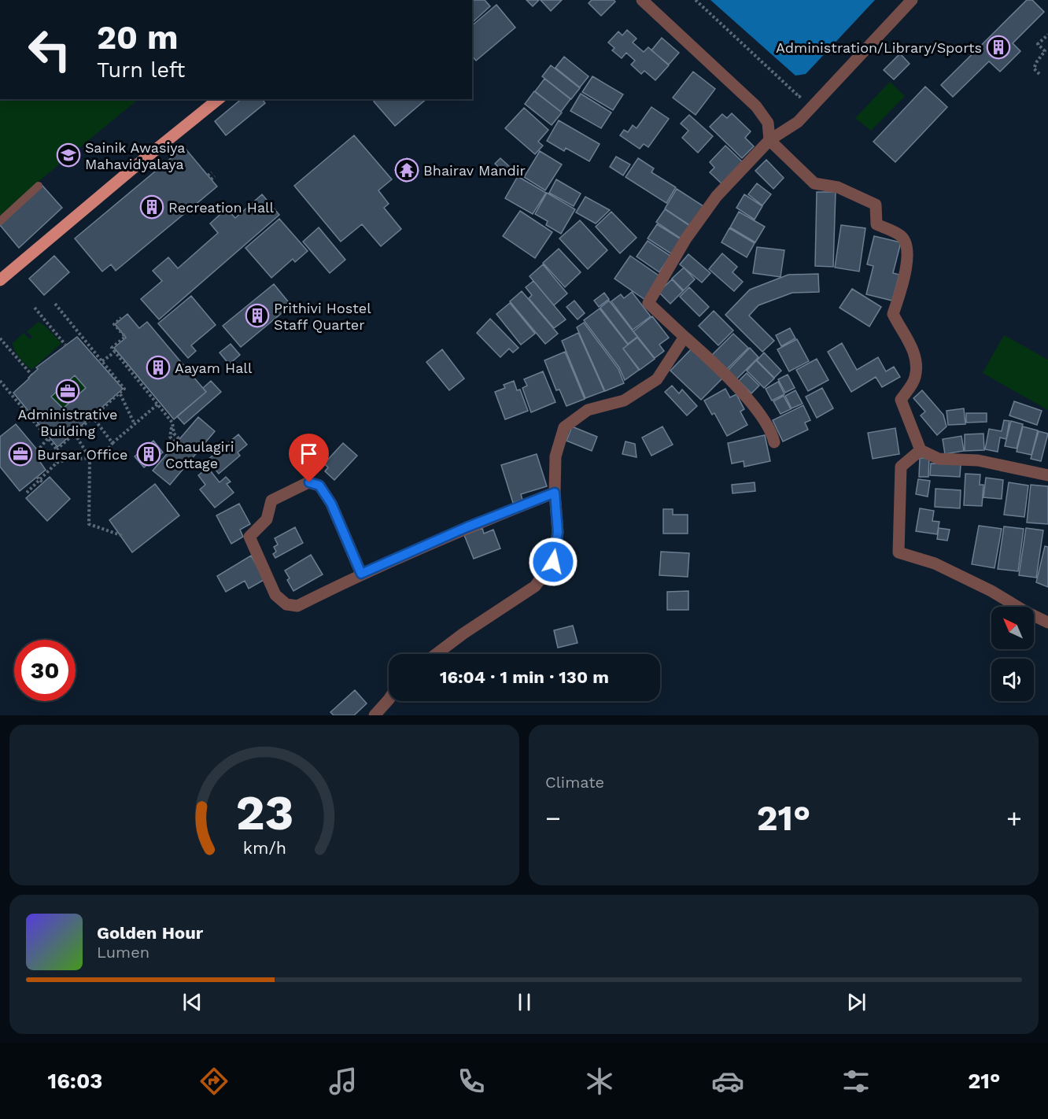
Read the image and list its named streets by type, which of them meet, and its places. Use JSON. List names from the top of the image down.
{
  "places": {
    "building": [
      "Administration/Library/Sports",
      "Recreation Hall",
      "Prithivi Hostel Staff Quarter",
      "Aayam Hall",
      "Dhaulagiri Cottage"
    ],
    "school or university": ["Sainik Awasiya Mahavidyalaya"],
    "temple": ["Bhairav Mandir"],
    "office": ["Administrative Building", "Bursar Office"]
  },
  "north": "top left",
  "page": {
    "turn": ["20 m", "Turn left"],
    "limit": "30",
    "trip": "16:04 · 1 min · 130 m",
    "tile": "Climate",
    "heat": ["−", "21°", "+"],
    "song": ["Golden Hour", "Lumen"],
    "tabs": ["16:03", "21°"],
    "gauge": ["23", "km/h"]
  }
}
